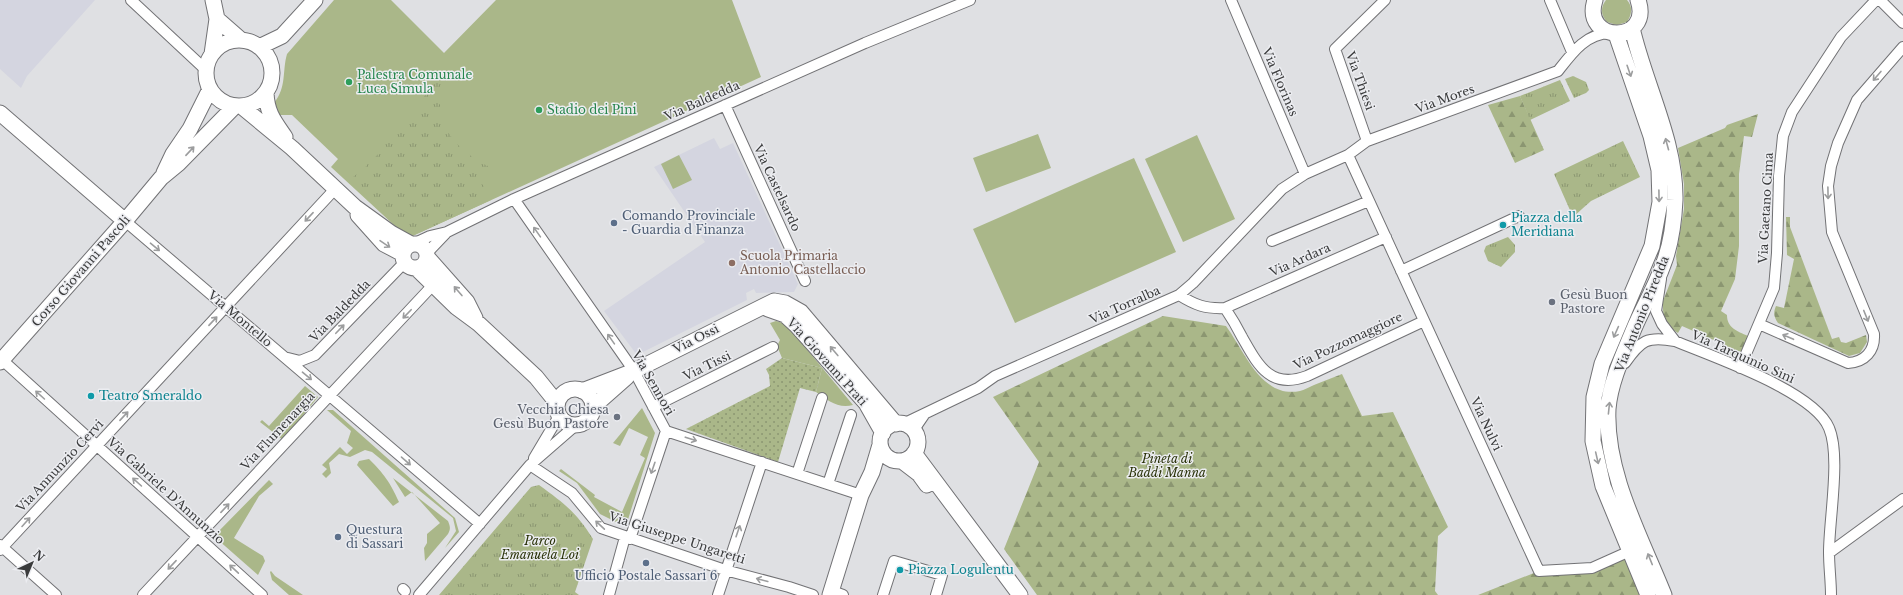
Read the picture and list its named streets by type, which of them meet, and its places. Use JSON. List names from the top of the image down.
{
  "streets": {
    "main road": [
      "Corso Giovanni Pascoli",
      "Via Antonio Piredda",
      "Via Montello",
      "Via Ossi",
      "Via Giovanni Prati"
    ],
    "street": [
      "Via Thiesi",
      "Via Florinas",
      "Via Mores",
      "Via Baldedda",
      "Via Castelsardo",
      "Via Gaetano Cima",
      "Via Ardara",
      "Via Torralba",
      "Via Pozzomaggiore",
      "Via Tarquinio Sini",
      "Via Tissi",
      "Via Sennori",
      "Via Nulvi",
      "Via Flumenargia",
      "Via Annunzio Cervi",
      "Via Gabriele D'Annunzio",
      "Via Giuseppe Ungaretti"
    ]
  },
  "crossings": [
    ["Via Thiesi", "Via Mores"],
    ["Via Florinas", "Via Mores"],
    ["Via Florinas", "Via Torralba"],
    ["Via Mores", "Via Torralba"],
    ["Via Mores", "Via Antonio Piredda"],
    ["Via Mores", "Via Nulvi"],
    ["Via Baldedda", "Via Castelsardo"],
    ["Via Baldedda", "Via Montello"],
    ["Via Baldedda", "Via Sennori"],
    ["Via Gaetano Cima", "Via Tarquinio Sini"],
    ["Via Ardara", "Via Pozzomaggiore"],
    ["Via Ardara", "Via Nulvi"],
    ["Corso Giovanni Pascoli", "Via Montello"],
    ["Corso Giovanni Pascoli", "Via Gabriele D'Annunzio"],
    ["Via Torralba", "Via Giovanni Prati"],
    ["Via Antonio Piredda", "Via Tarquinio Sini"],
    ["Via Antonio Piredda", "Via Nulvi"],
    ["Via Montello", "Via Flumenargia"],
    ["Via Montello", "Via Annunzio Cervi"],
    ["Via Ossi", "Via Giovanni Prati"],
    ["Via Ossi", "Via Sennori"],
    ["Via Pozzomaggiore", "Via Nulvi"],
    ["Via Tissi", "Via Sennori"],
    ["Via Flumenargia", "Via Gabriele D'Annunzio"],
    ["Via Annunzio Cervi", "Via Gabriele D'Annunzio"]
  ],
  "one_way": ["Via Montello", "Via Gabriele D'Annunzio", "Via Giuseppe Ungaretti"],
  "parks": ["Pineta di Baddi Manna", "Parco Emanuela Loi"],
  "places": [
    "Palestra Comunale Luca Simula",
    "Stadio dei Pini",
    "Comando Provinciale - Guardia d Finanza",
    "Piazza della Meridiana",
    "Scuola Primaria Antonio Castellaccio",
    "Gesù Buon Pastore",
    "Teatro Smeraldo",
    "Vecchia Chiesa Gesù Buon Pastore",
    "Questura di Sassari",
    "Ufficio Postale Sassari 6",
    "Piazza Logulentu"
  ],
  "north": "top right"
}
